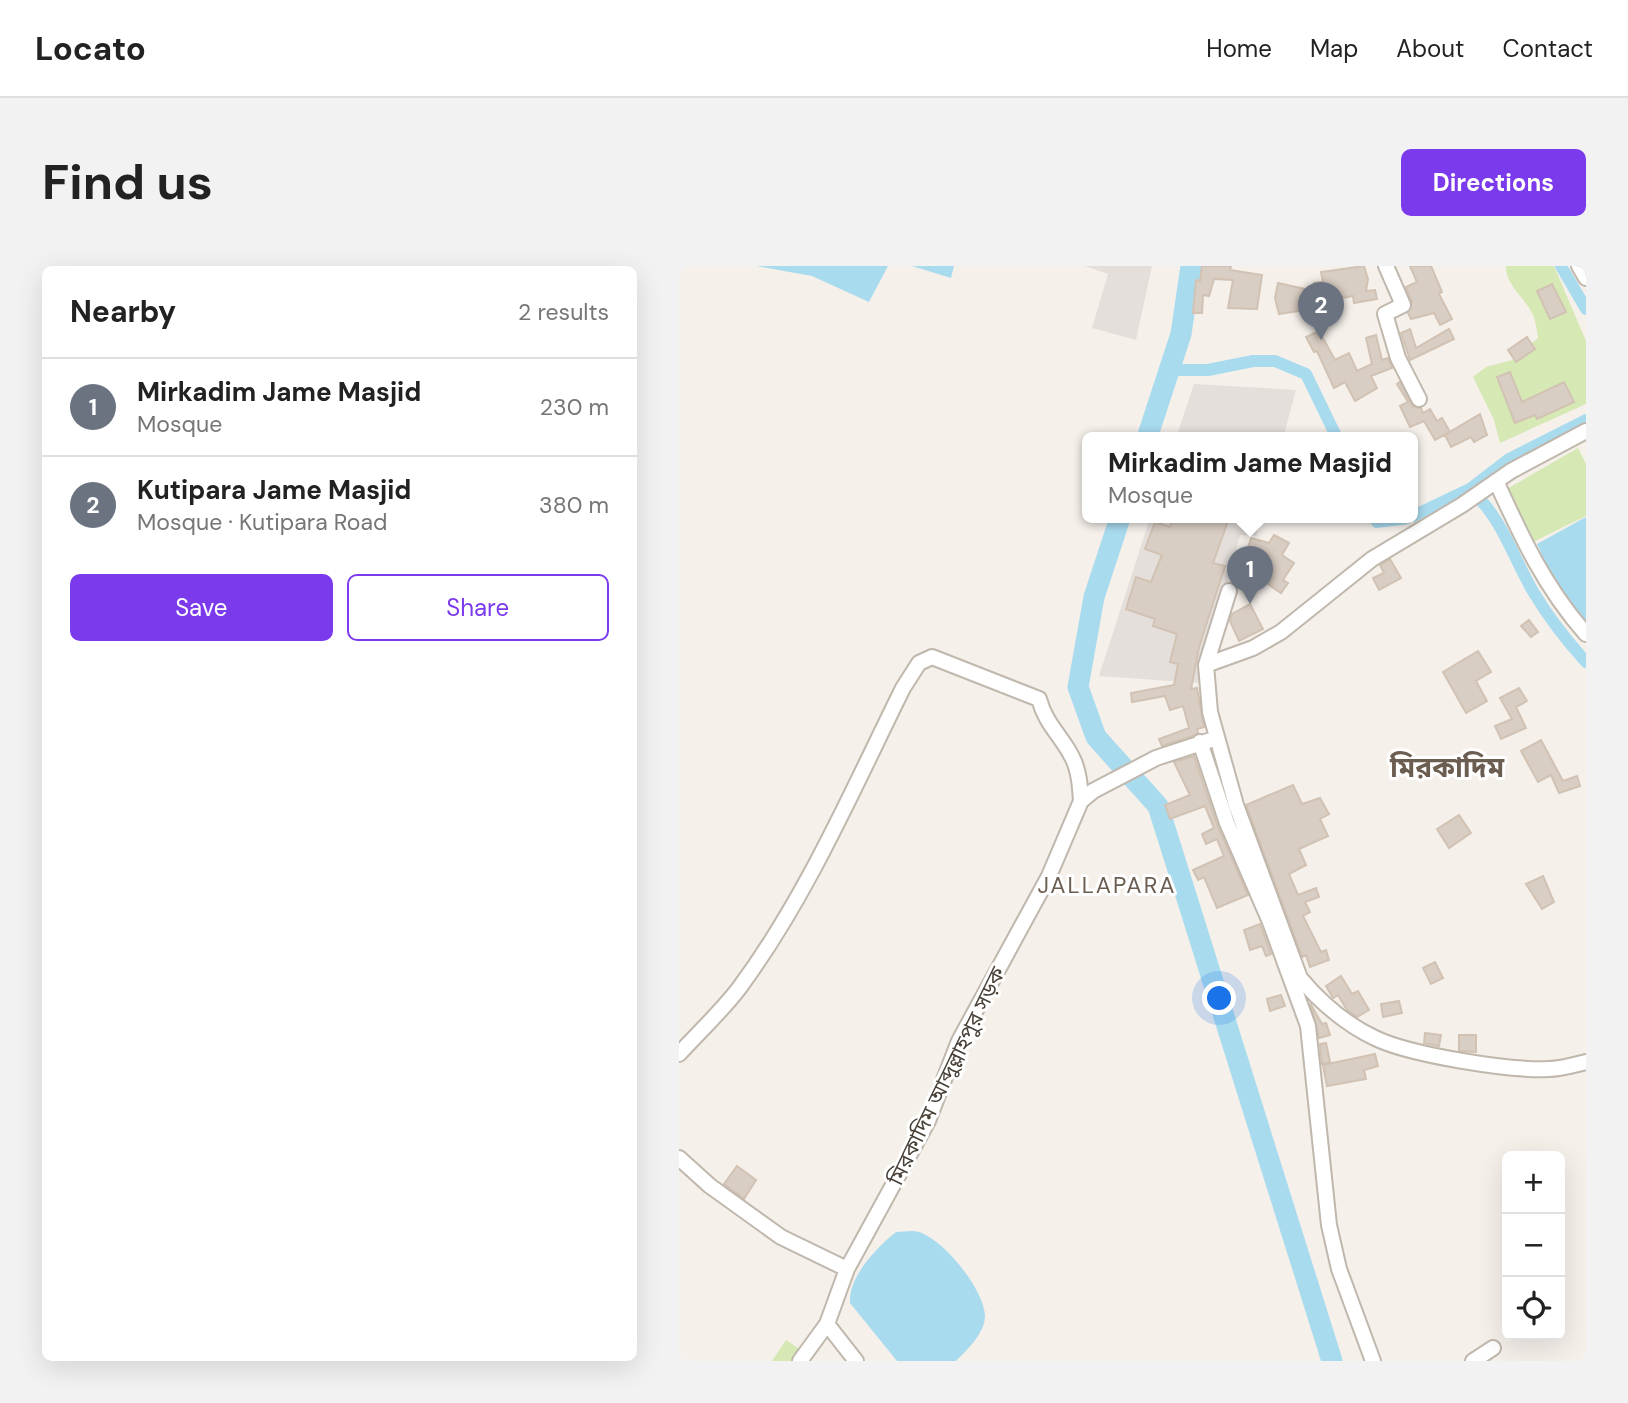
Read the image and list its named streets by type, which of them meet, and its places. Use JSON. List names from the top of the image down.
{
  "streets": {
    "street": ["মিরকাদিম আব্দুল্লাহপুর সড়ক"]
  },
  "districts": ["মিরকাদিম", "JALLAPARA"],
  "page": {
    "header": "Locato",
    "nav": [
      "Home",
      "Map",
      "About",
      "Contact"
    ],
    "buttons": [
      "Directions",
      ["Save", "Share"]
    ],
    "title": "Find us",
    "heading": ["Nearby", "2 results"],
    "pins": ["2", "1"],
    "list": [
      {
        "mark": "1",
        "name": "Mirkadim Jame Masjid",
        "note": "Mosque",
        "value": "230 m"
      },
      {
        "mark": "2",
        "name": "Kutipara Jame Masjid",
        "note": "Mosque · Kutipara Road",
        "value": "380 m"
      }
    ],
    "popup": ["Mirkadim Jame Masjid", "Mosque"],
    "map_buttons": ["+", "−"]
  }
}
